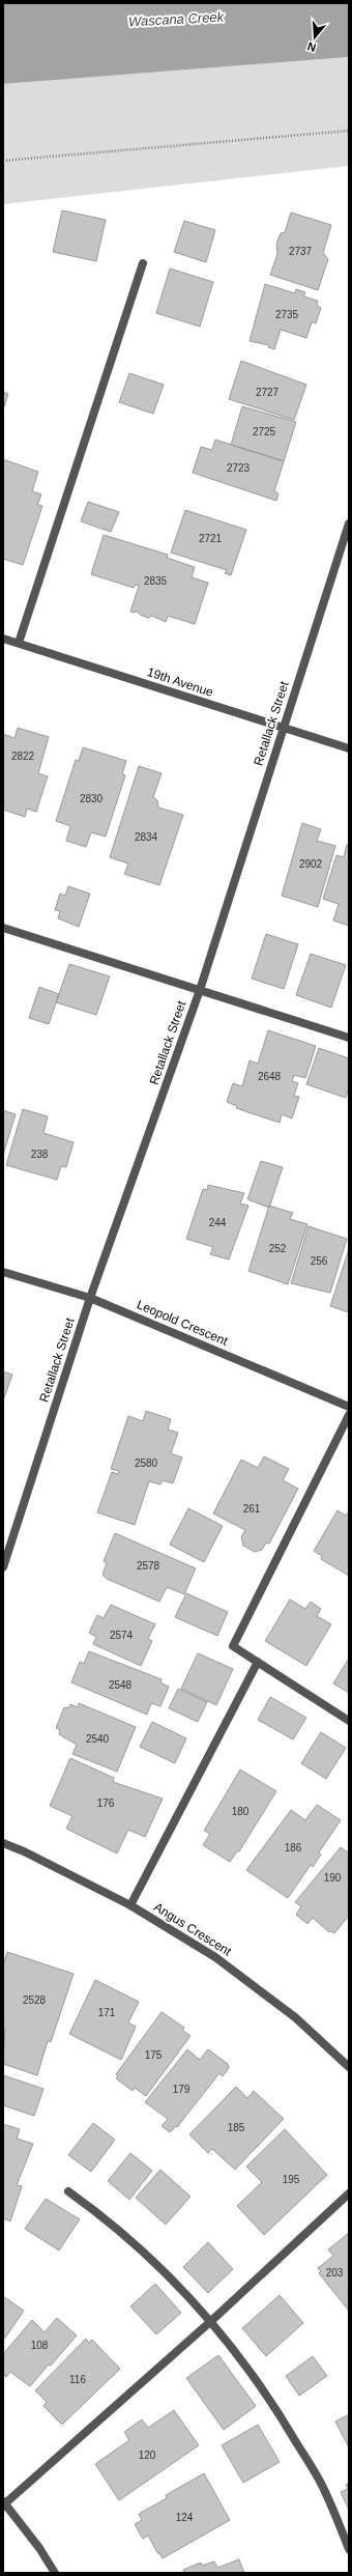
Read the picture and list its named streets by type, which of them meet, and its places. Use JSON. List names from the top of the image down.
{
  "streets": {
    "street": [
      "19th Avenue",
      "Retallack Street",
      "Leopold Crescent",
      "Angus Crescent"
    ]
  },
  "crossings": [
    ["19th Avenue", "Retallack Street"],
    ["Retallack Street", "Leopold Crescent"]
  ],
  "water": ["Wascana Creek"],
  "house_numbers": [
    "2737",
    "2735",
    "2727",
    "2725",
    "2723",
    "2721",
    "2835",
    "2822",
    "2830",
    "2834",
    "2902",
    "2648",
    "238",
    "244",
    "252",
    "256",
    "2580",
    "261",
    "2578",
    "2574",
    "2548",
    "2540",
    "176",
    "180",
    "186",
    "190",
    "2528",
    "171",
    "175",
    "179",
    "185",
    "195",
    "203",
    "108",
    "116",
    "120",
    "124"
  ],
  "north": "bottom"
}
